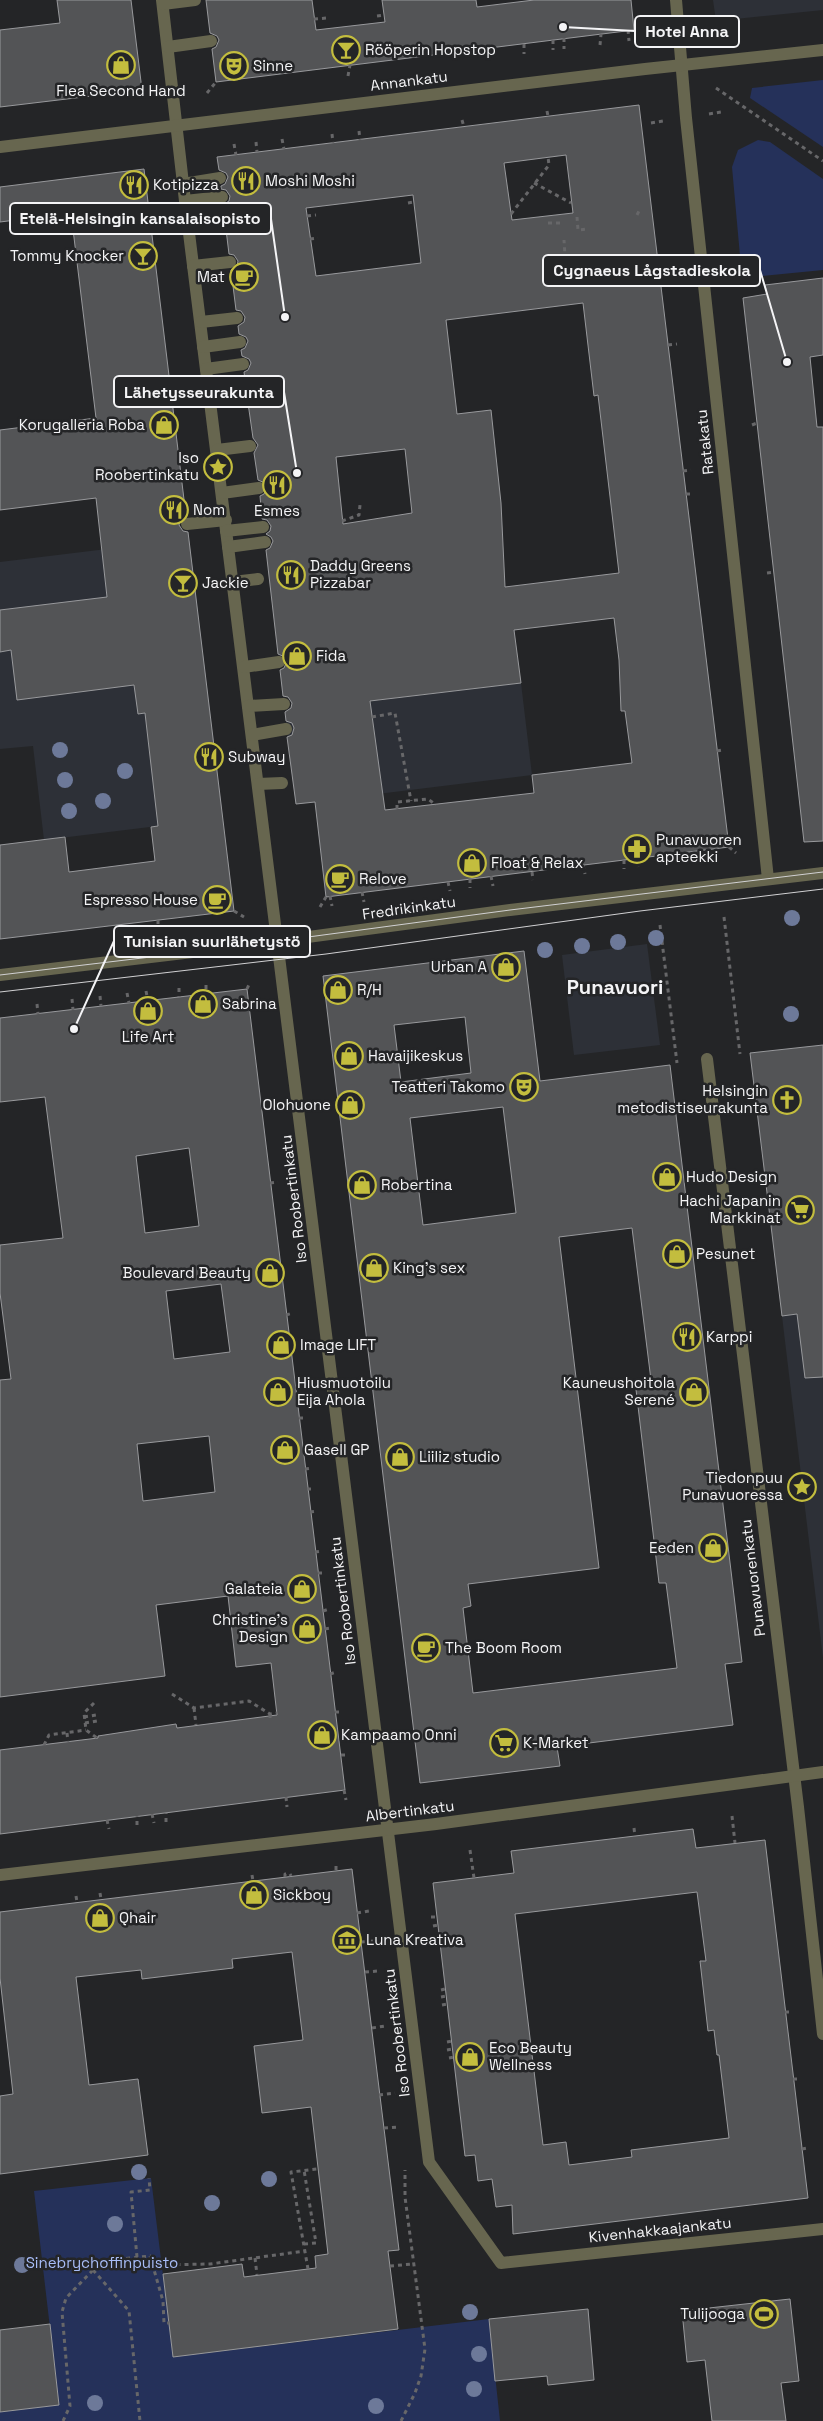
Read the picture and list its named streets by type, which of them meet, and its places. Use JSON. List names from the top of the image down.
{
  "streets": {
    "street": [
      "Annankatu",
      "Ratakatu",
      "Fredrikinkatu",
      "Iso Roobertinkatu",
      "Punavuorenkatu",
      "Albertinkatu",
      "Kivenhakkaajankatu"
    ]
  },
  "crossings": [
    ["Annankatu", "Ratakatu"],
    ["Annankatu", "Iso Roobertinkatu"],
    ["Ratakatu", "Fredrikinkatu"],
    ["Fredrikinkatu", "Iso Roobertinkatu"],
    ["Iso Roobertinkatu", "Albertinkatu"],
    ["Iso Roobertinkatu", "Kivenhakkaajankatu"],
    ["Punavuorenkatu", "Albertinkatu"]
  ],
  "districts": ["Punavuori"],
  "parks": ["Sinebrychoffinpuisto"],
  "places": {
    "other": [
      "Hotel Anna",
      "Etelä-Helsingin kansalaisopisto",
      "Cygnaeus Lågstadieskola",
      "Lähetysseurakunta",
      "Tunisian suurlähetystö"
    ],
    "bar": ["Rööperin Hopstop", "Tommy Knocker", "Jackie"],
    "shop": [
      "Flea Second Hand",
      "Korugalleria Roba",
      "Fida",
      "Float & Relax",
      "Urban A",
      "R/H",
      "Sabrina",
      "Life Art",
      "Havaijikeskus",
      "Olohuone",
      "Hudo Design",
      "Robertina",
      "Pesunet",
      "King's sex",
      "Boulevard Beauty",
      "Image LIFT",
      "Hiusmuotoilu Eija Ahola",
      "Kauneushoitola Serené",
      "Gasell GP",
      "Liiliz studio",
      "Eeden",
      "Galateia",
      "Christine's Design",
      "Kampaamo Onni",
      "Sickboy",
      "Qhair",
      "Eco Beauty Wellness"
    ],
    "theatre": ["Sinne", "Teatteri Takomo"],
    "restaurant": [
      "Moshi Moshi",
      "Kotipizza",
      "Esmes",
      "Nom",
      "Daddy Greens Pizzabar",
      "Subway",
      "Karppi"
    ],
    "cafe": [
      "Mat",
      "Relove",
      "Espresso House",
      "The Boom Room"
    ],
    "place": ["Iso Roobertinkatu", "Tiedonpuu Punavuoressa"],
    "pharmacy": ["Punavuoren apteekki"],
    "church": ["Helsingin metodistiseurakunta"],
    "supermarket": ["Hachi Japanin Markkinat", "K-Market"],
    "museum": ["Luna Kreativa"],
    "sports": ["Tulijooga"]
  }
}
